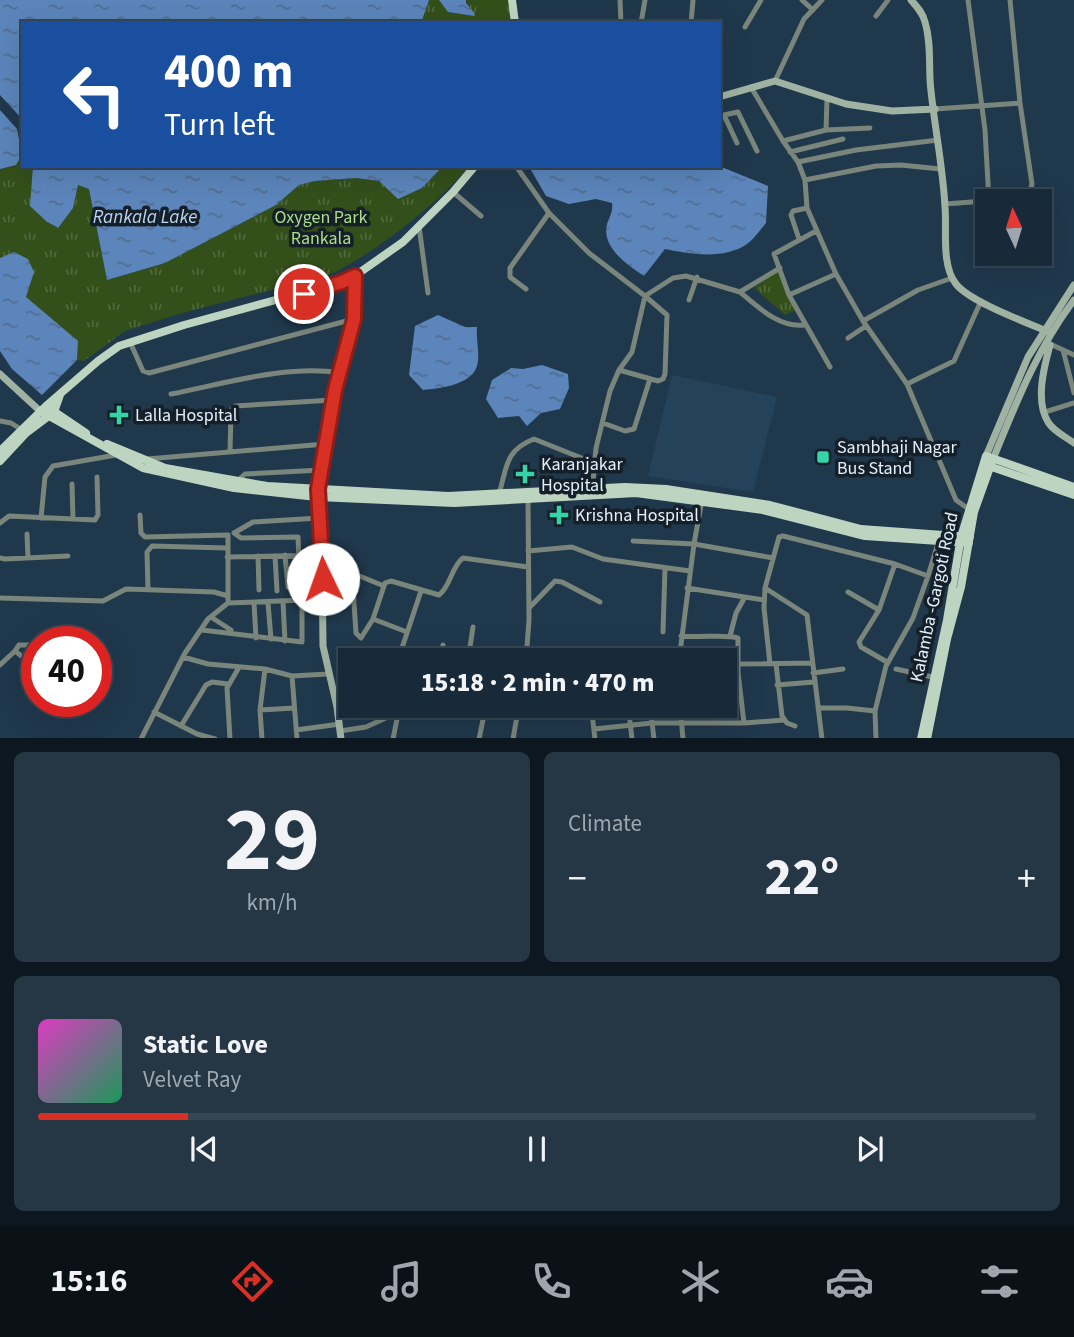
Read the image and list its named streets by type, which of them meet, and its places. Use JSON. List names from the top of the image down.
{
  "streets": {
    "main road": ["Kalamba -Gargoti Road"]
  },
  "water": ["Rankala Lake"],
  "parks": ["Oxygen Park Rankala"],
  "places": {
    "health": ["Lalla Hospital", "Karanjakar Hospital", "Krishna Hospital"],
    "transit": ["Sambhaji Nagar Bus Stand"]
  },
  "north": "top",
  "page": {
    "turn": ["400 m", "Turn left"],
    "limit": "40",
    "trip": "15:18 · 2 min · 470 m",
    "tile": [
      ["29", "km/h"],
      "Climate"
    ],
    "heat": ["−", "22°", "+"],
    "song": ["Static Love", "Velvet Ray"],
    "tabs": "15:16"
  }
}
